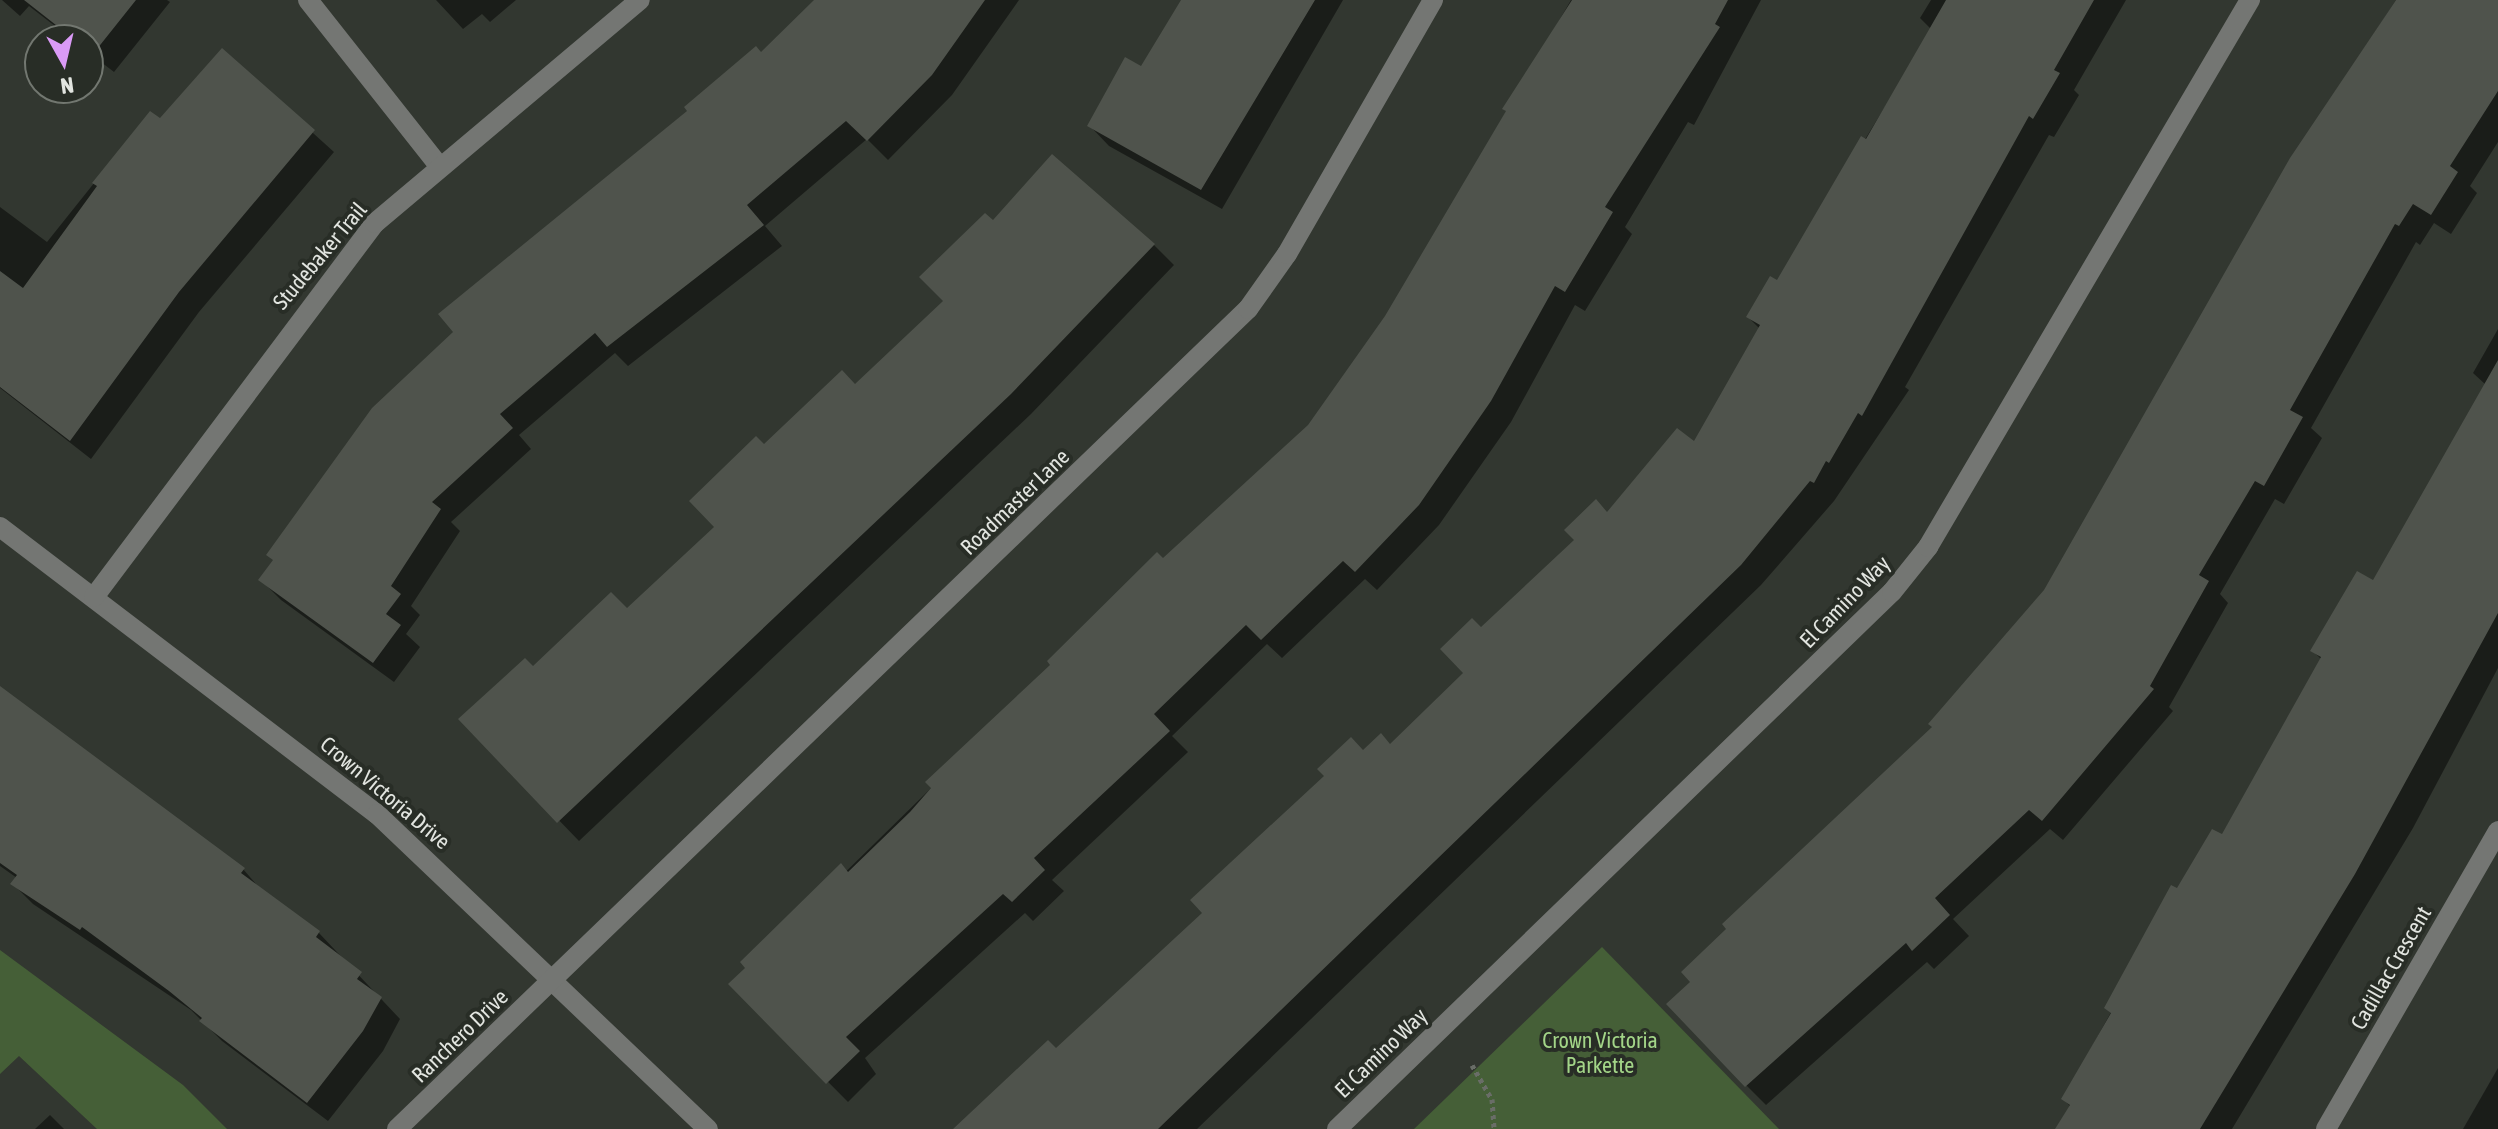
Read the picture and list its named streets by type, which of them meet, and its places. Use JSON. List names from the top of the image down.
{
  "streets": {
    "street": [
      "Studebaker Trail",
      "Roadmaster Lane",
      "El Camino Way",
      "Crown Victoria Drive",
      "Cadillac Crescent",
      "Ranchero Drive"
    ]
  },
  "crossings": [
    ["Studebaker Trail", "Crown Victoria Drive"],
    ["Roadmaster Lane", "Crown Victoria Drive"],
    ["Roadmaster Lane", "Ranchero Drive"],
    ["Crown Victoria Drive", "Ranchero Drive"]
  ],
  "parks": ["Crown Victoria Parkette"],
  "north": "bottom"
}
